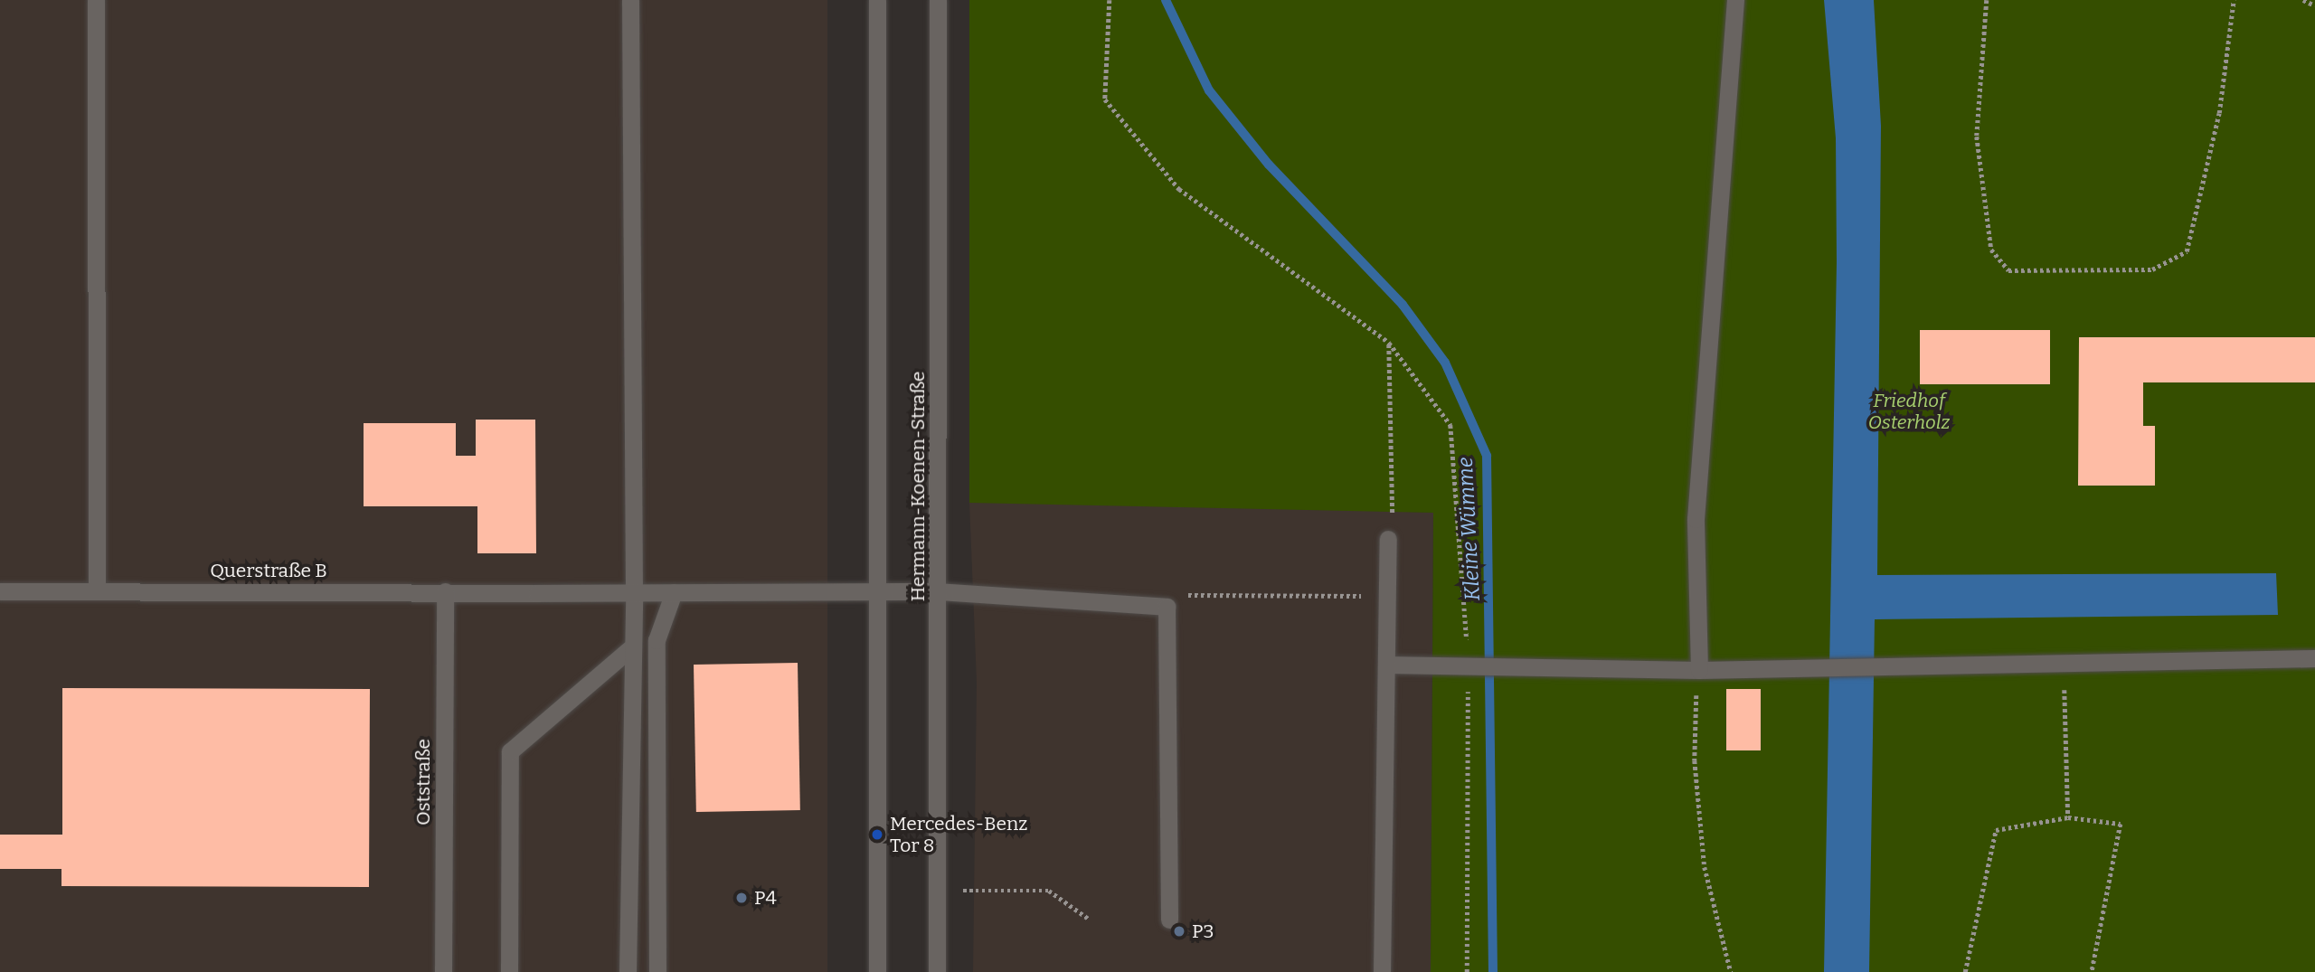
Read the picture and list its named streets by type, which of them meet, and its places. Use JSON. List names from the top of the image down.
{
  "streets": {
    "main road": ["Hermann-Koenen-Straße", "Querstraße B", "Oststraße"]
  },
  "crossings": [
    ["Hermann-Koenen-Straße", "Querstraße B"],
    ["Querstraße B", "Oststraße"]
  ],
  "water": ["Kleine Wümme"],
  "parks": ["Friedhof Osterholz"],
  "places": ["Mercedes-Benz Tor 8", "P4", "P3"]
}
